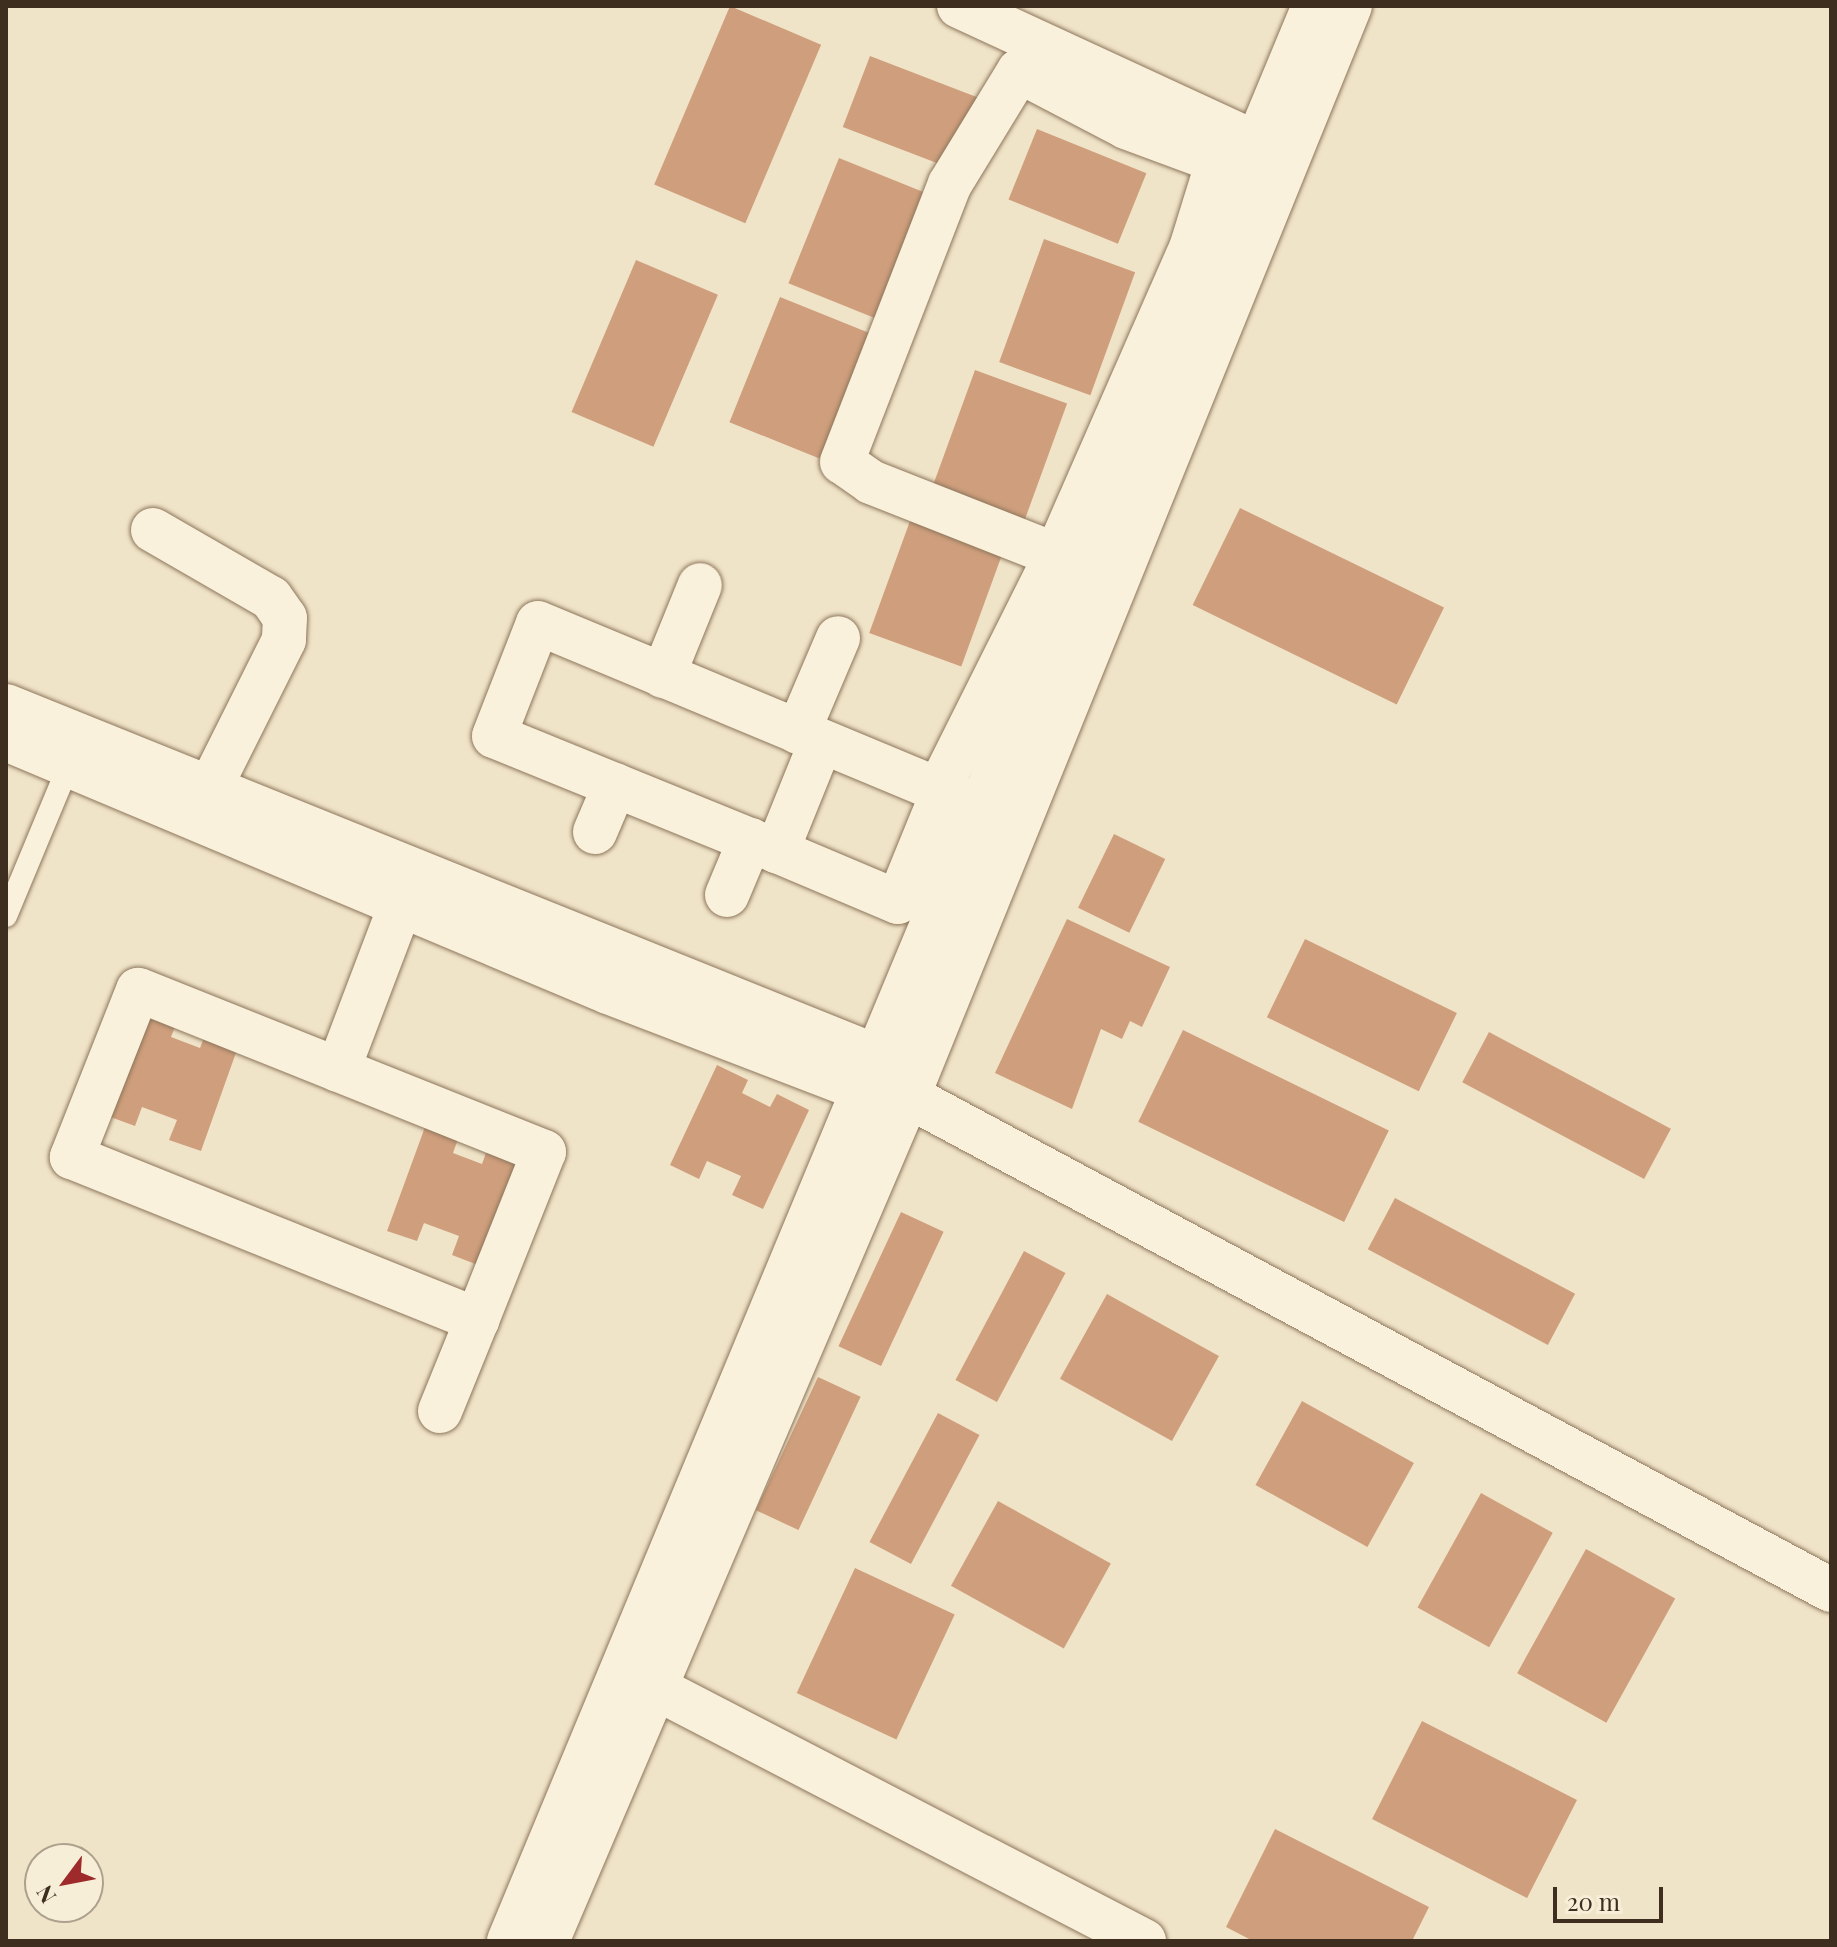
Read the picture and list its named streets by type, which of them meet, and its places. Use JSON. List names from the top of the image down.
{
  "scale_bar": "20 m",
  "north": "bottom left"
}
